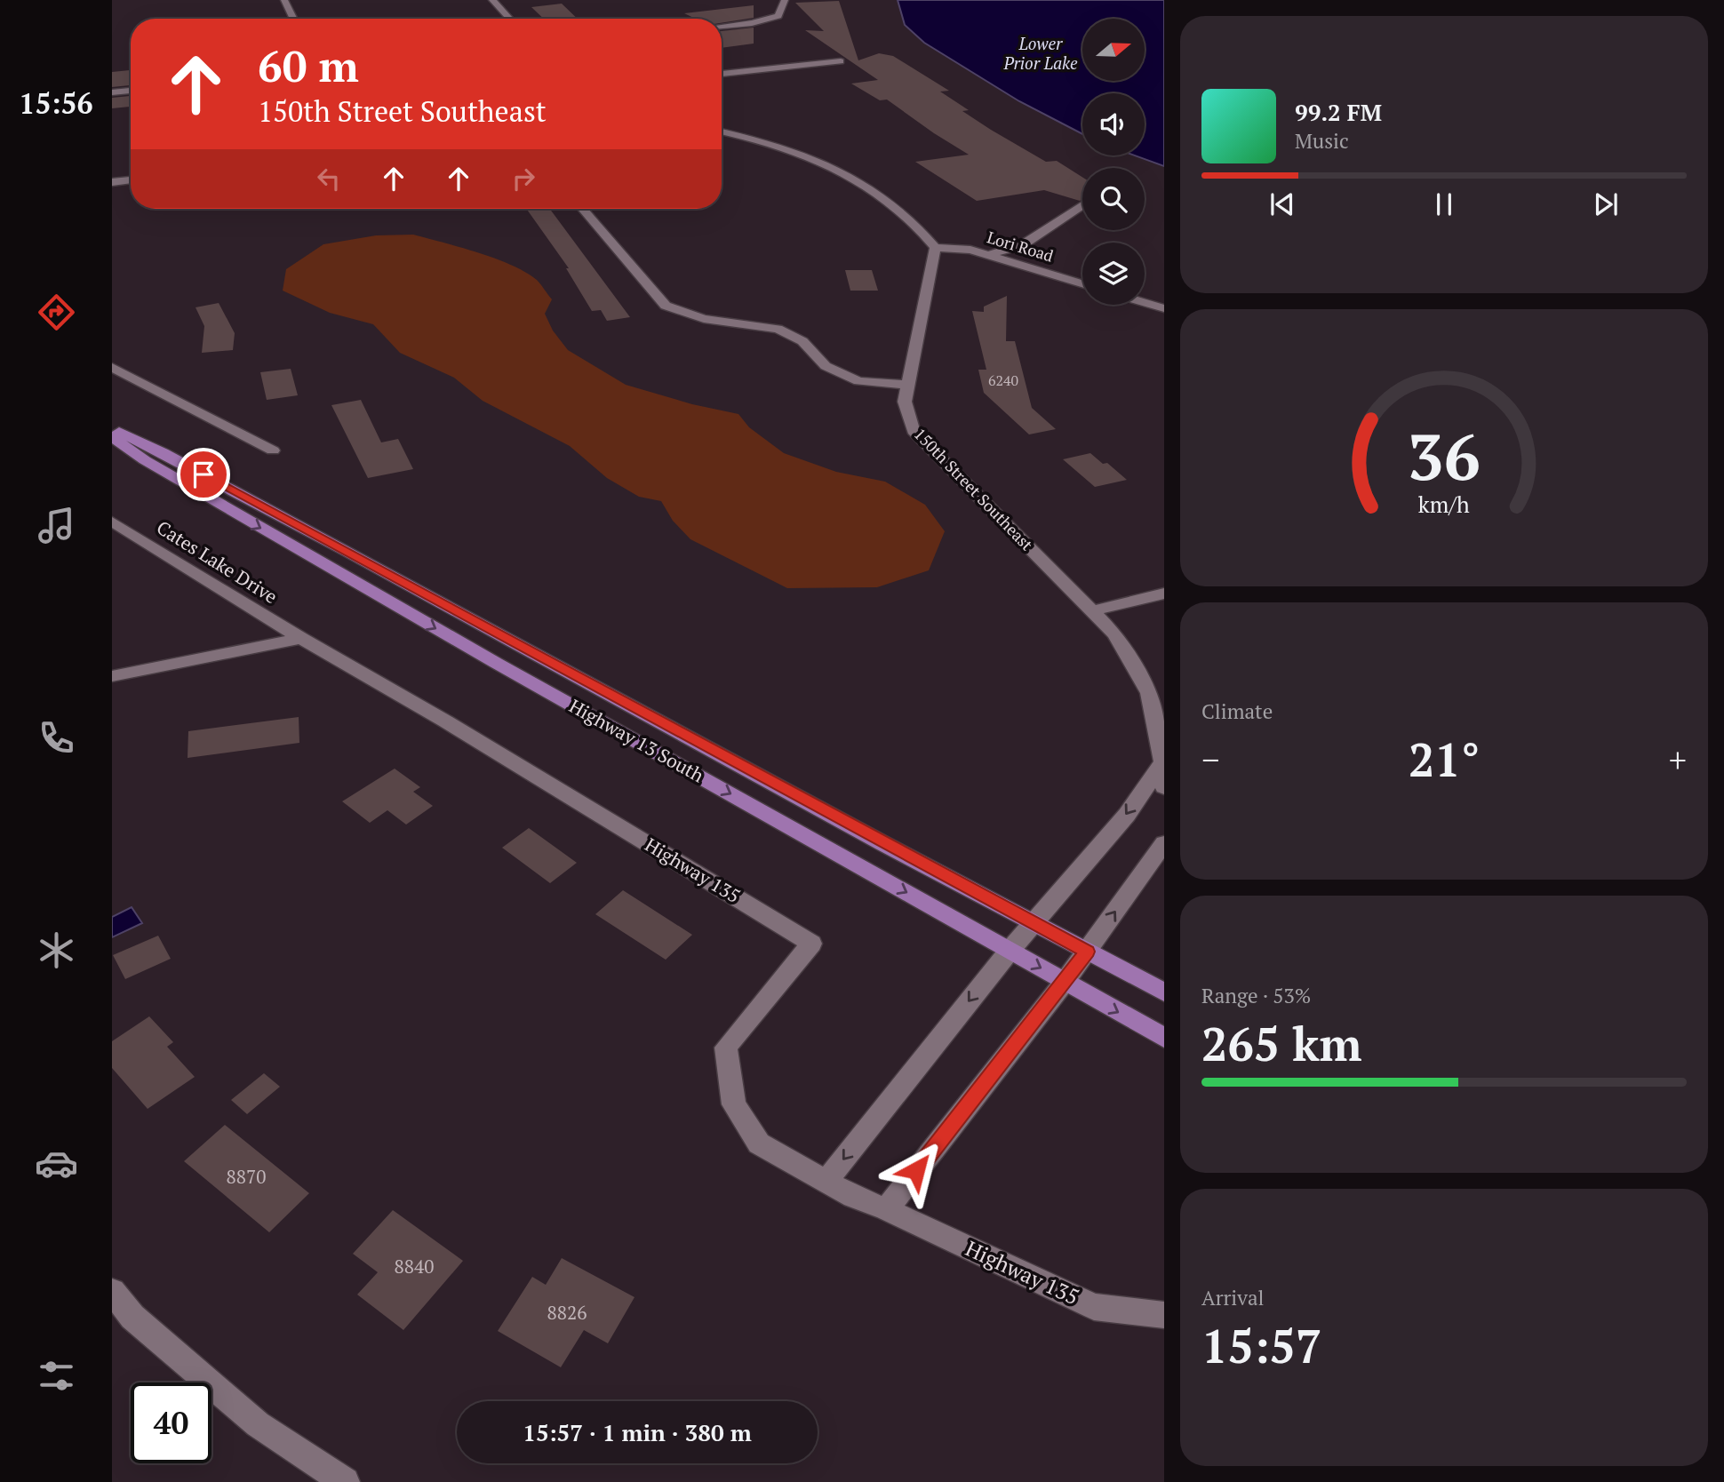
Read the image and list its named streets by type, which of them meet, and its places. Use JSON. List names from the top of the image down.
{
  "streets": {
    "main road": ["Highway 13 South"],
    "street": [
      "Lori Road",
      "150th Street Southeast",
      "Cates Lake Drive",
      "Highway 135"
    ]
  },
  "crossings": [
    ["Lori Road", "150th Street Southeast"],
    ["Cates Lake Drive", "Highway 135"]
  ],
  "water": ["Lower Prior Lake"],
  "house_numbers": [
    "6240",
    "8870",
    "8840",
    "8826"
  ],
  "north": "right",
  "page": {
    "tabs": "15:56",
    "turn": ["60 m", "150th Street Southeast"],
    "song": ["99.2 FM", "Music"],
    "tile": [
      "Climate",
      ["Range · 53%", "265 km"],
      ["Arrival", "15:57"]
    ],
    "heat": ["−", "21°", "+"],
    "limit": "40",
    "trip": "15:57 · 1 min · 380 m",
    "gauge": ["36", "km/h"]
  }
}
